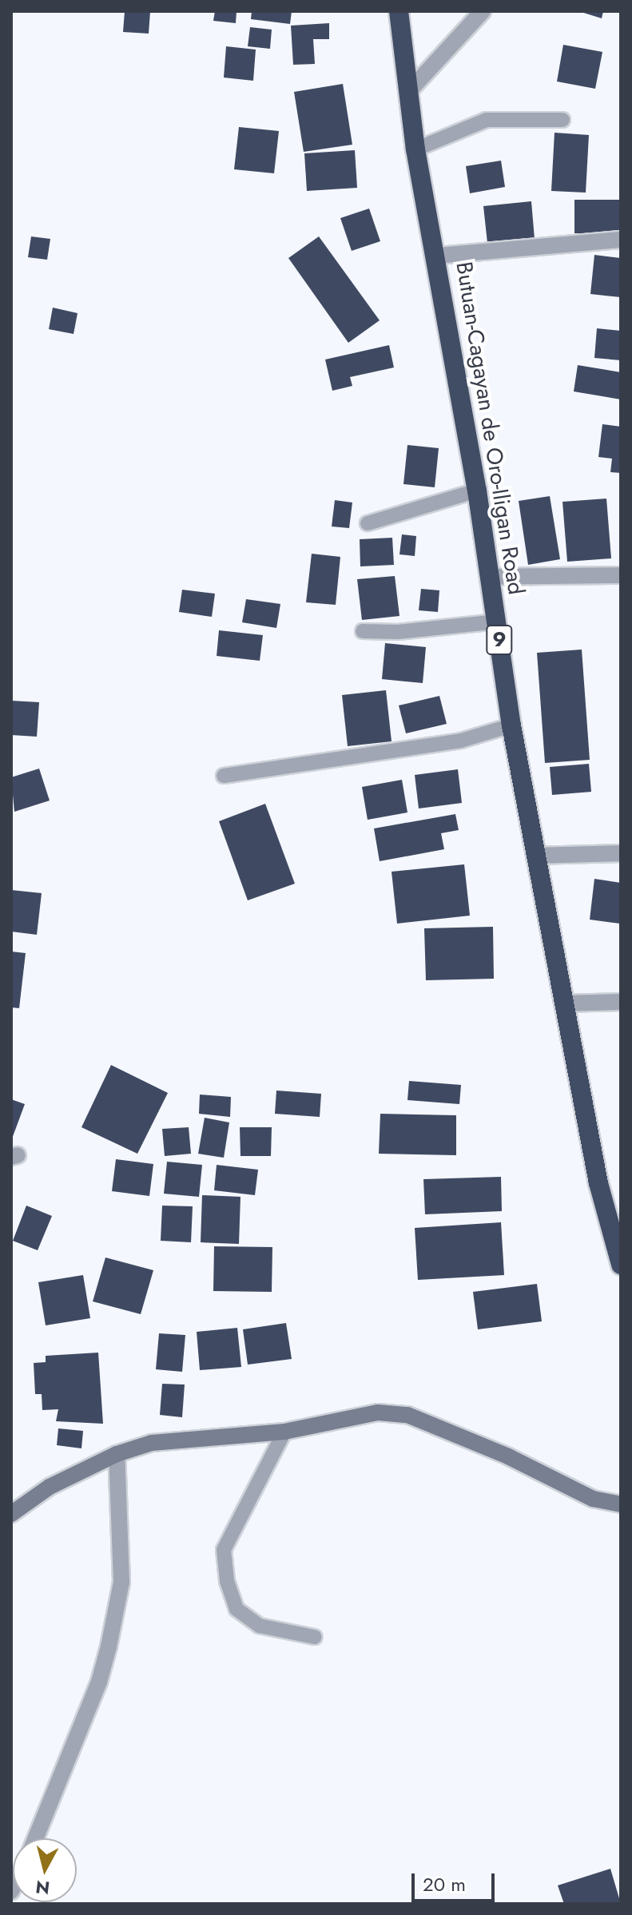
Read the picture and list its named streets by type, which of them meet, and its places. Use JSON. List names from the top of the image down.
{
  "streets": {
    "highway": ["Butuan-Cagayan de Oro-Iligan Road", "9"]
  },
  "scale_bar": "20 m",
  "north": "bottom"
}
